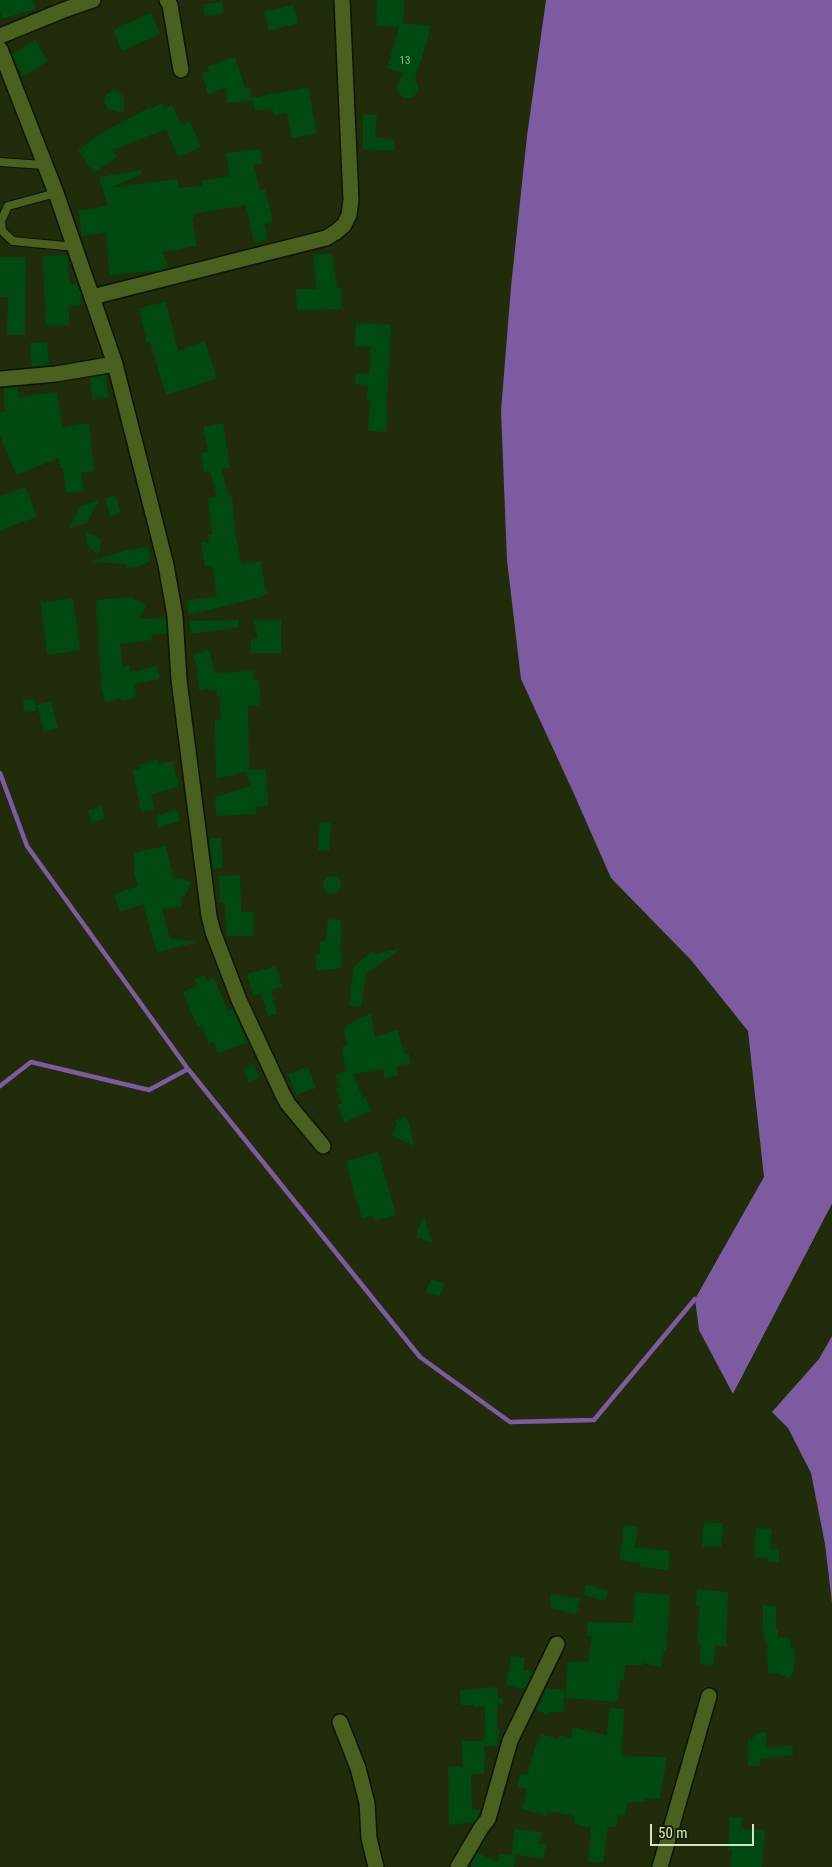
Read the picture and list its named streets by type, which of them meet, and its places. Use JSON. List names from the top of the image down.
{
  "house_numbers": ["13"],
  "scale_bar": "50 m"
}
